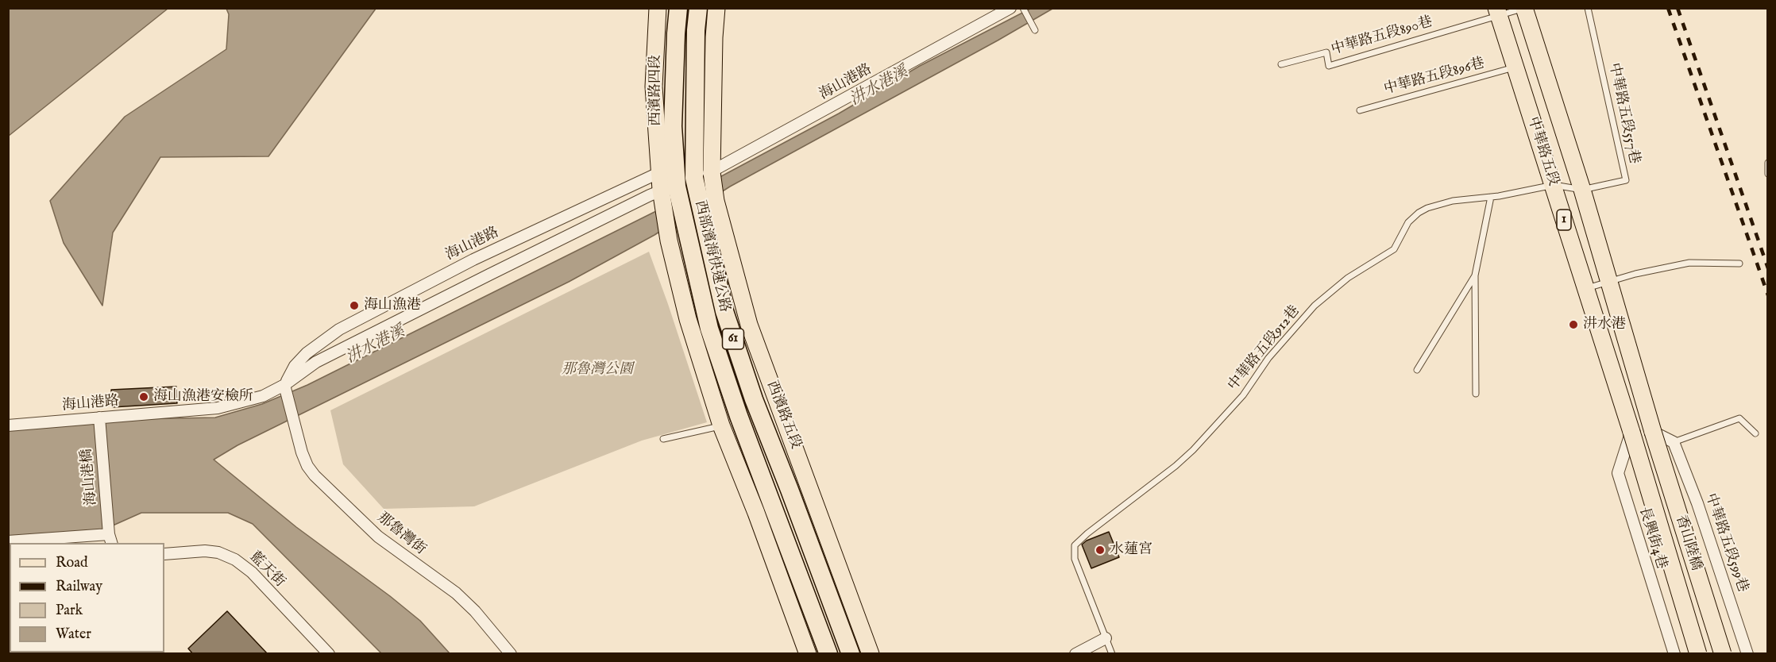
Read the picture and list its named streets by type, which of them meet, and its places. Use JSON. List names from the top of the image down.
{
  "streets": {
    "highway": ["西部濱海快速公路", "61"],
    "main road": [
      "西濱路四段",
      "中華路五段",
      "1",
      "西濱路五段",
      "香山陸橋"
    ],
    "street": [
      "海山港路",
      "海山港橋",
      "那魯灣街",
      "長興街4巷",
      "中華路五段599巷",
      "藍天街"
    ],
    "lane": [
      "中華路五段890巷",
      "中華路五段896巷",
      "中華路五段557巷",
      "中華路五段912巷"
    ]
  },
  "crossings": [
    ["中華路五段890巷", "中華路五段"],
    ["中華路五段896巷", "中華路五段"],
    ["海山港路", "西濱路四段"],
    ["海山港路", "西部濱海快速公路"],
    ["海山港路", "61"],
    ["海山港路", "西濱路五段"],
    ["海山港路", "海山港橋"],
    ["海山港路", "那魯灣街"],
    ["西濱路四段", "西部濱海快速公路"],
    ["西濱路四段", "61"],
    ["中華路五段557巷", "中華路五段"],
    ["中華路五段557巷", "中華路五段912巷"],
    ["中華路五段", "中華路五段912巷"],
    ["中華路五段", "長興街4巷"],
    ["中華路五段", "香山陸橋"],
    ["西部濱海快速公路", "61"],
    ["61", "西濱路五段"],
    ["長興街4巷", "香山陸橋"]
  ],
  "water": ["汫水港溪"],
  "parks": ["那魯灣公園"],
  "places": [
    "海山漁港",
    "汫水港",
    "海山漁港安檢所",
    "水蓮宮"
  ],
  "legend": [
    "Road",
    "Railway",
    "Park",
    "Water"
  ]
}
